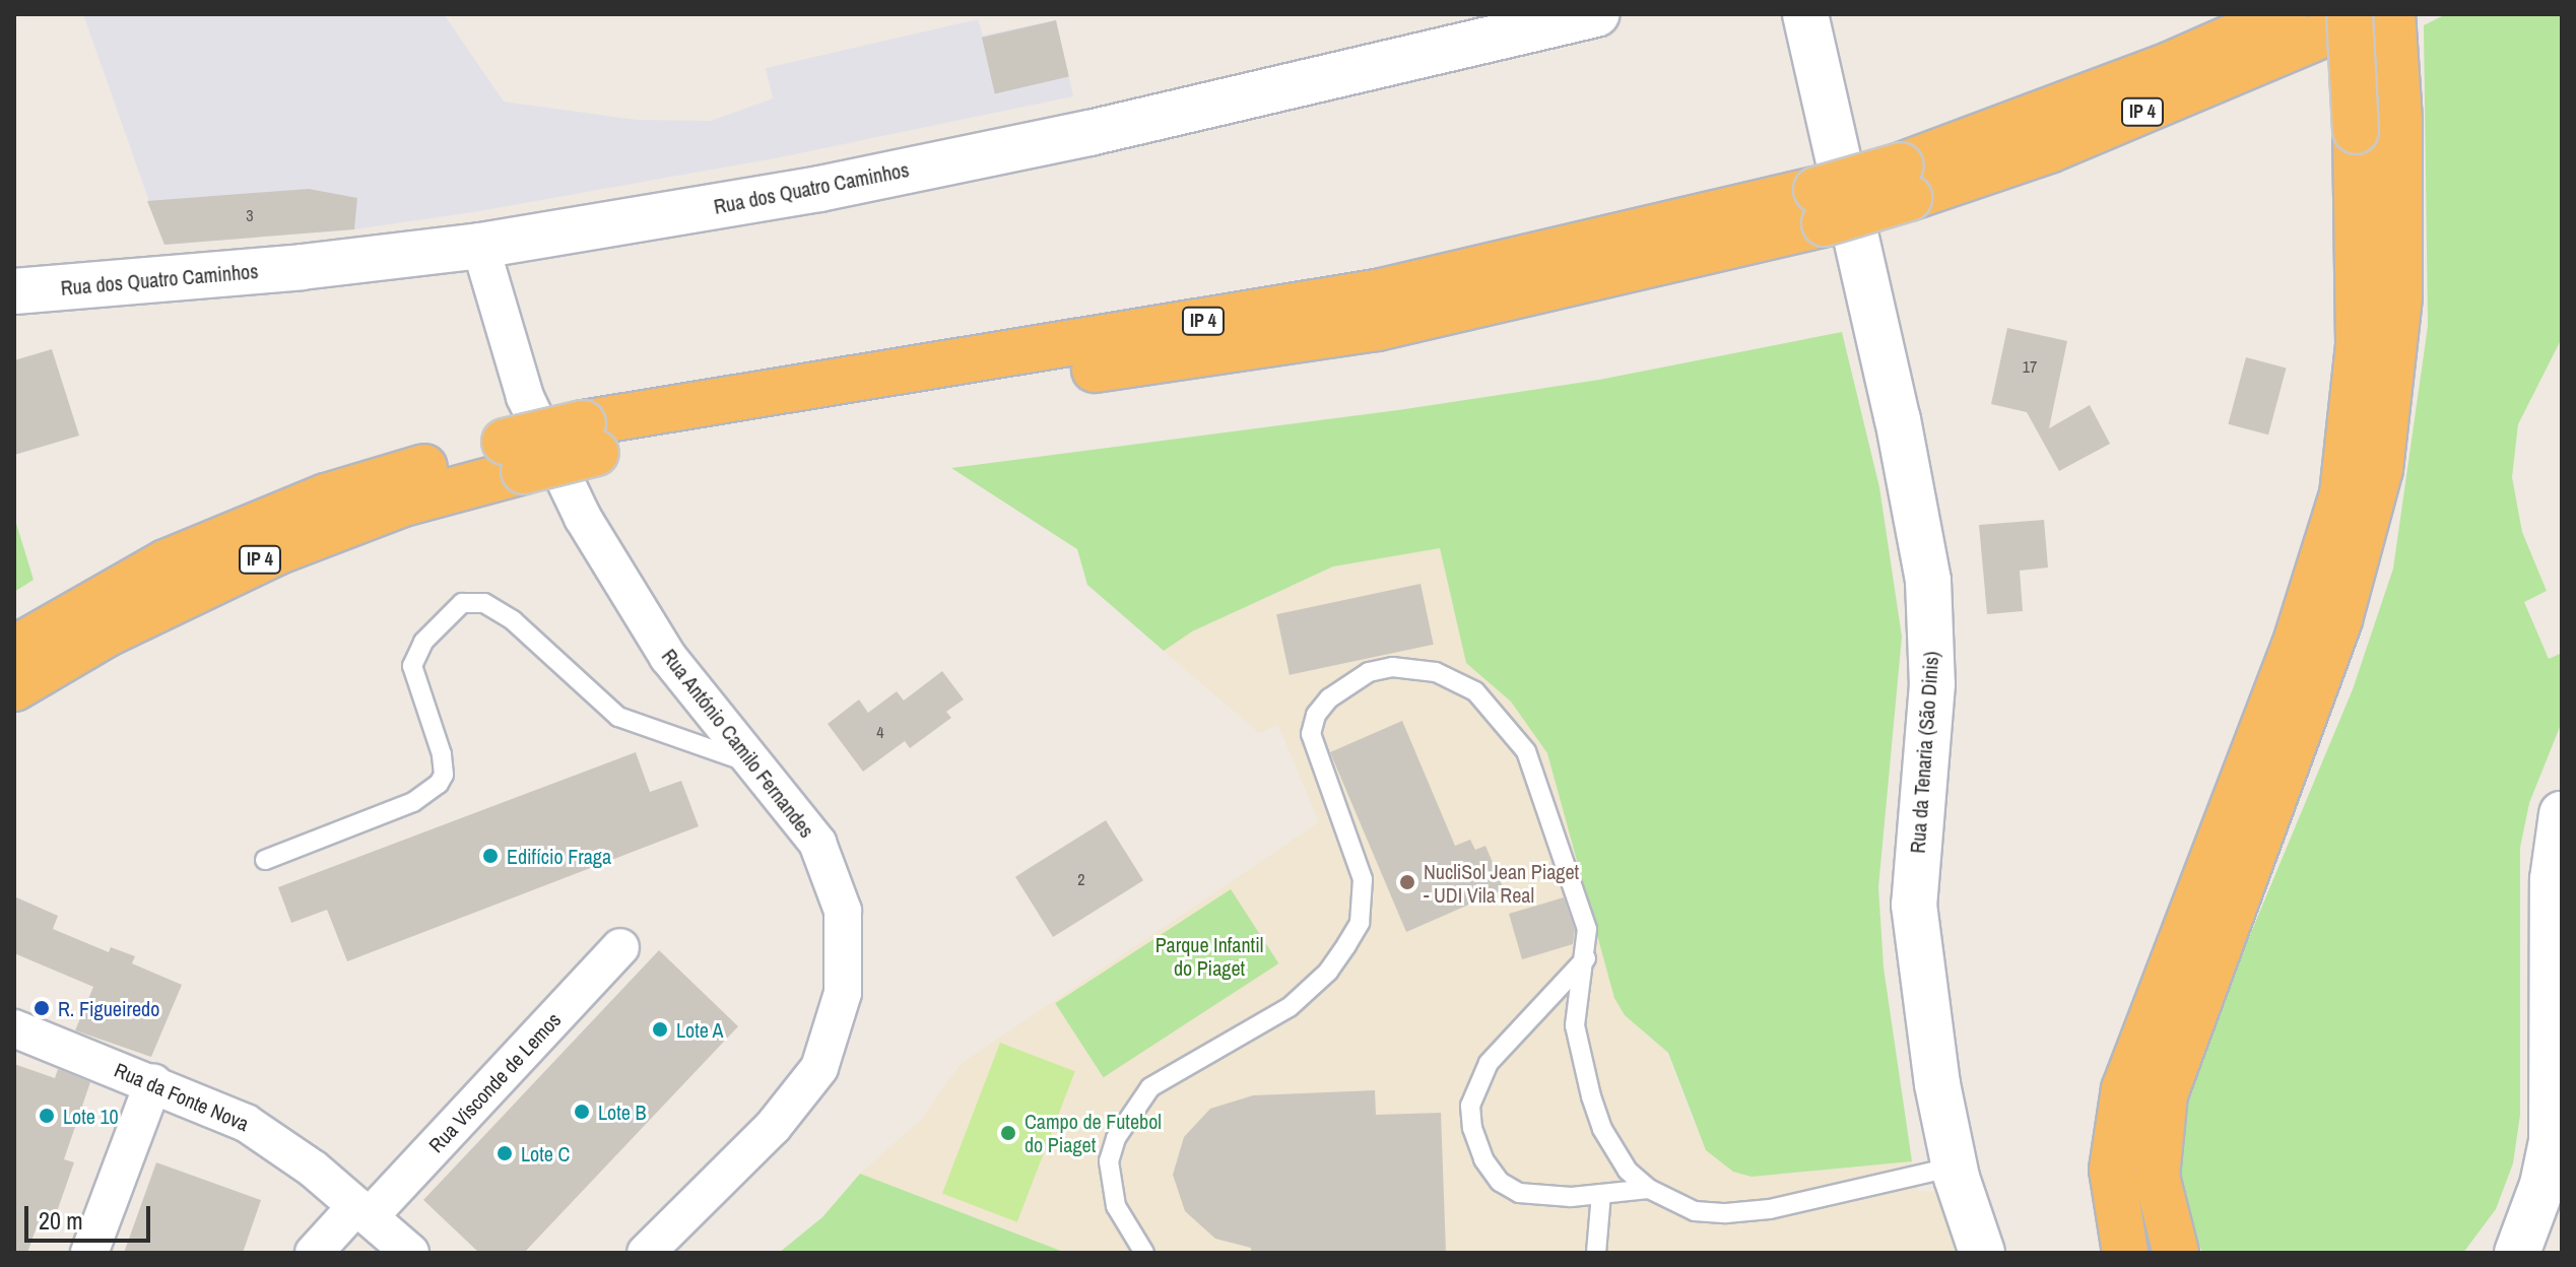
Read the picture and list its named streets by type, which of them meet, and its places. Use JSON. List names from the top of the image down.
{
  "streets": {
    "highway": ["IP 4"],
    "street": [
      "Rua dos Quatro Caminhos",
      "Rua António Camilo Fernandes",
      "Rua da Tenaria (São Dinis)",
      "Rua Visconde de Lemos",
      "Rua da Fonte Nova"
    ]
  },
  "crossings": [
    ["Rua dos Quatro Caminhos", "Rua António Camilo Fernandes"],
    ["Rua Visconde de Lemos", "Rua da Fonte Nova"]
  ],
  "parks": ["Parque Infantil do Piaget"],
  "places": [
    "Edifício Fraga",
    "NucliSol Jean Piaget - UDI Vila Real",
    "R. Figueiredo",
    "Lote A",
    "Lote B",
    "Lote 10",
    "Campo de Futebol do Piaget",
    "Lote C"
  ],
  "house_numbers": [
    "3",
    "17",
    "4",
    "2"
  ],
  "scale_bar": "20 m"
}
